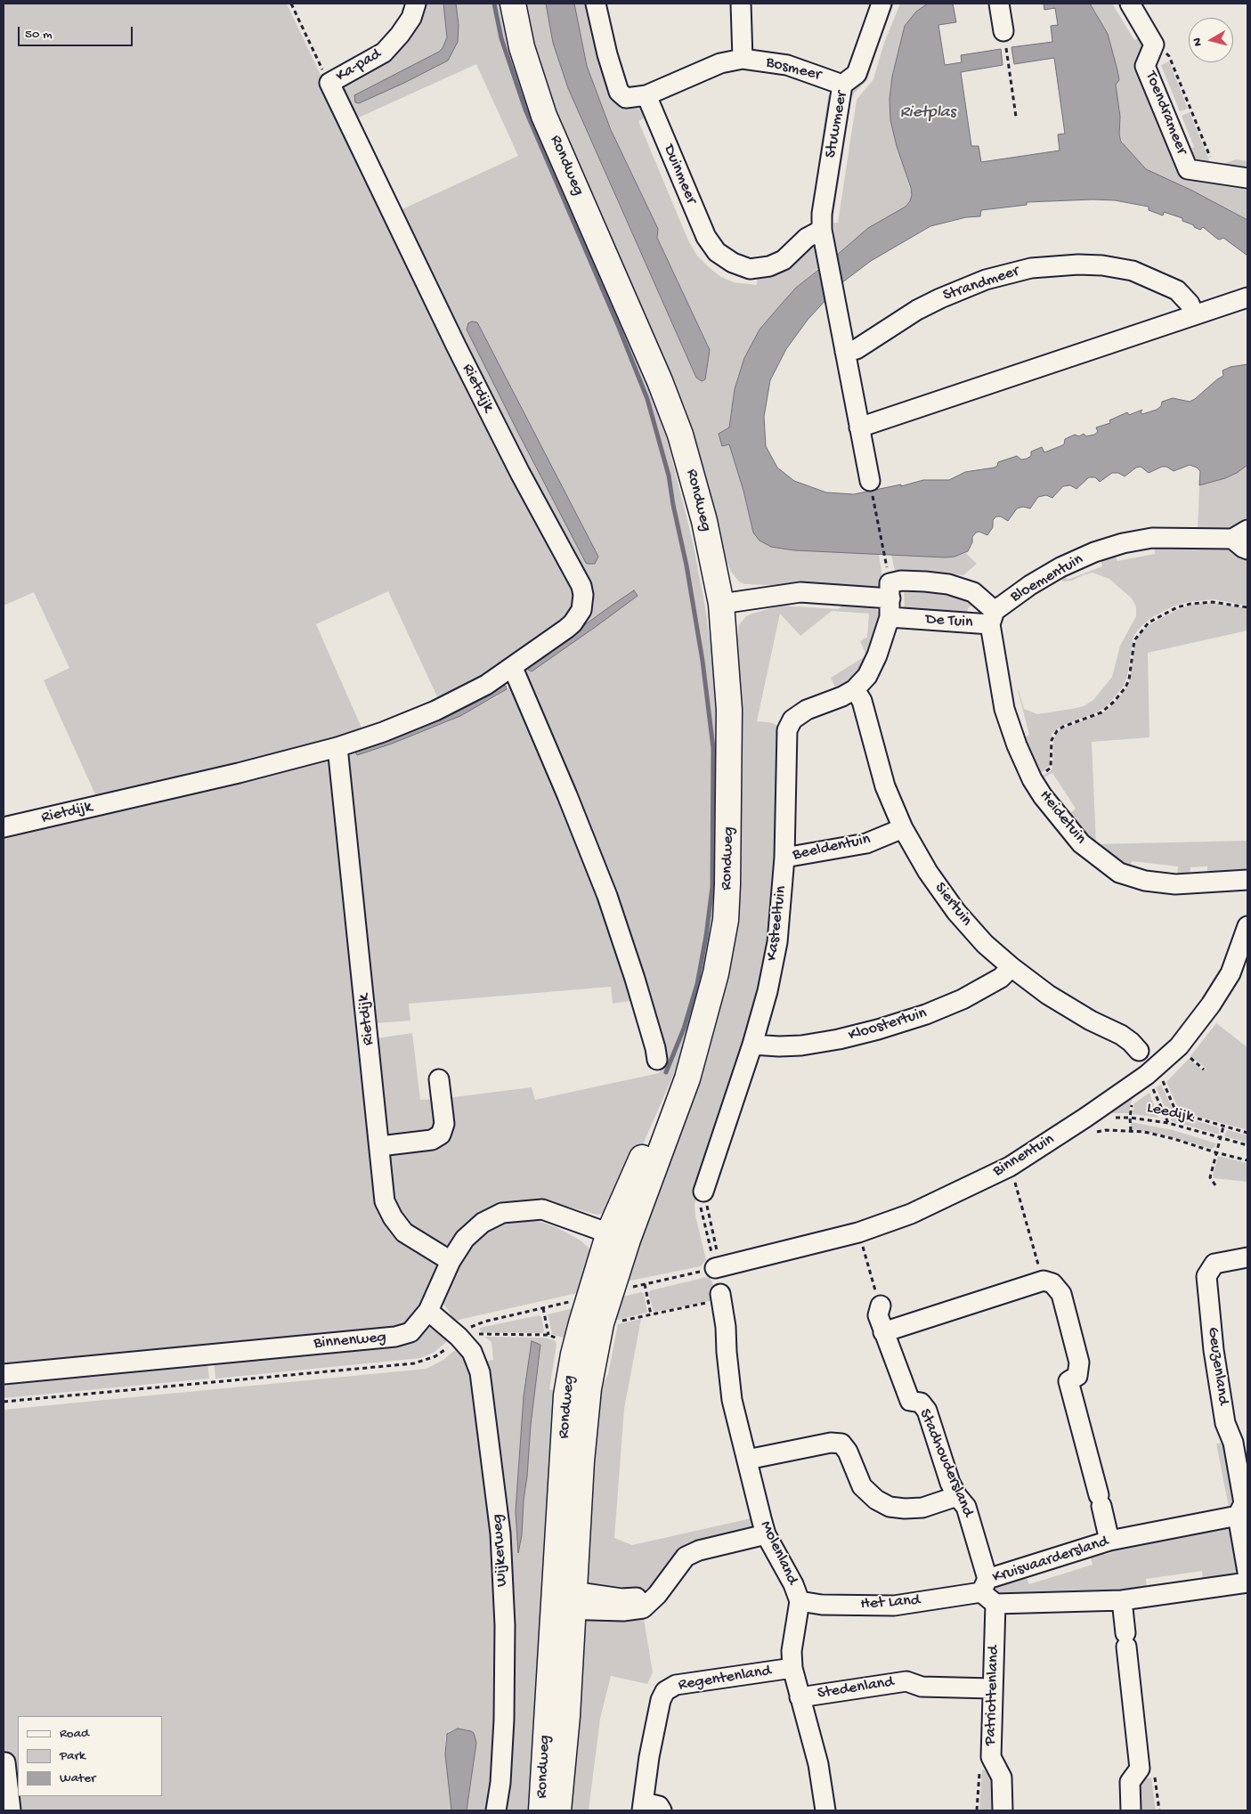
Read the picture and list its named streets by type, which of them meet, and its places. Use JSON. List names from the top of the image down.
{
  "streets": {
    "main road": ["Rondweg"],
    "street": [
      "Ka-pad",
      "Bosmeer",
      "Toendrameer",
      "Stuwmeer",
      "Duinmeer",
      "Strandmeer",
      "Rietdijk",
      "Bloementuin",
      "De Tuin",
      "Heidetuin",
      "Beeldentuin",
      "Siertuin",
      "Kasteeltuin",
      "Kloostertuin",
      "Binnentuin",
      "Binnenweg",
      "Geuzenland",
      "Stadhoudersland",
      "Wijkerweg",
      "Molenland",
      "Kruisvaardersland",
      "Het Land",
      "Regentenland",
      "Stedenland",
      "Patriottenland"
    ],
    "path": ["Leedijk"]
  },
  "crossings": [
    ["Ka-pad", "Rietdijk"],
    ["Bosmeer", "Stuwmeer"],
    ["Bosmeer", "Duinmeer"],
    ["Stuwmeer", "Duinmeer"],
    ["Rondweg", "De Tuin"],
    ["Rondweg", "Binnenweg"],
    ["Rietdijk", "Binnenweg"],
    ["Bloementuin", "De Tuin"],
    ["Bloementuin", "Heidetuin"],
    ["De Tuin", "Heidetuin"],
    ["De Tuin", "Kasteeltuin"],
    ["Beeldentuin", "Siertuin"],
    ["Beeldentuin", "Kasteeltuin"],
    ["Siertuin", "Kasteeltuin"],
    ["Siertuin", "Kloostertuin"],
    ["Kasteeltuin", "Kloostertuin"],
    ["Leedijk", "Binnentuin"],
    ["Binnenweg", "Wijkerweg"],
    ["Geuzenland", "Kruisvaardersland"],
    ["Stadhoudersland", "Kruisvaardersland"],
    ["Stadhoudersland", "Het Land"],
    ["Stadhoudersland", "Patriottenland"],
    ["Molenland", "Het Land"],
    ["Molenland", "Regentenland"],
    ["Molenland", "Stedenland"],
    ["Kruisvaardersland", "Het Land"],
    ["Kruisvaardersland", "Patriottenland"],
    ["Het Land", "Patriottenland"],
    ["Stedenland", "Patriottenland"]
  ],
  "water": ["Rietplas"],
  "legend": ["Road", "Park", "Water"],
  "scale_bar": "50 m",
  "north": "left"
}
